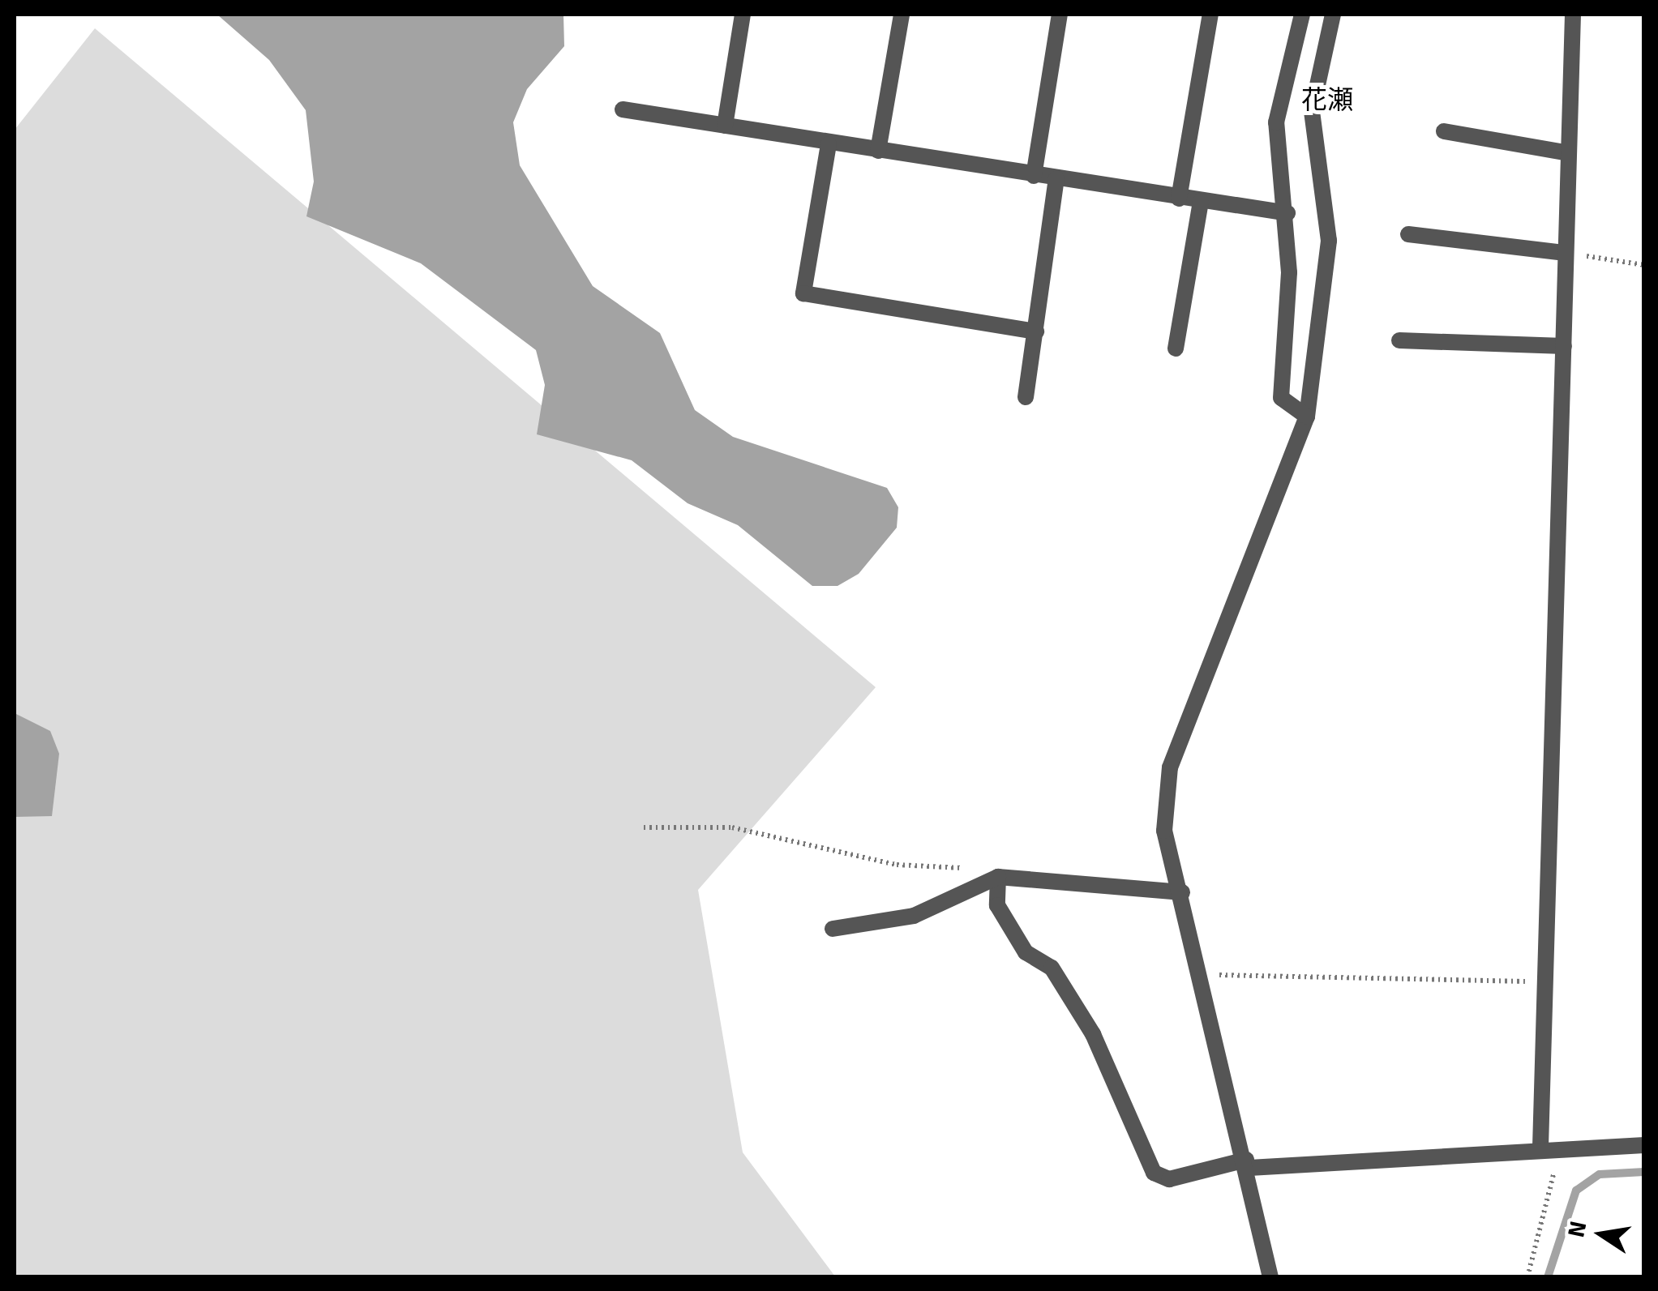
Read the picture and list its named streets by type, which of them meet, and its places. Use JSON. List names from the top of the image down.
{
  "districts": ["花瀬"],
  "north": "left"
}
